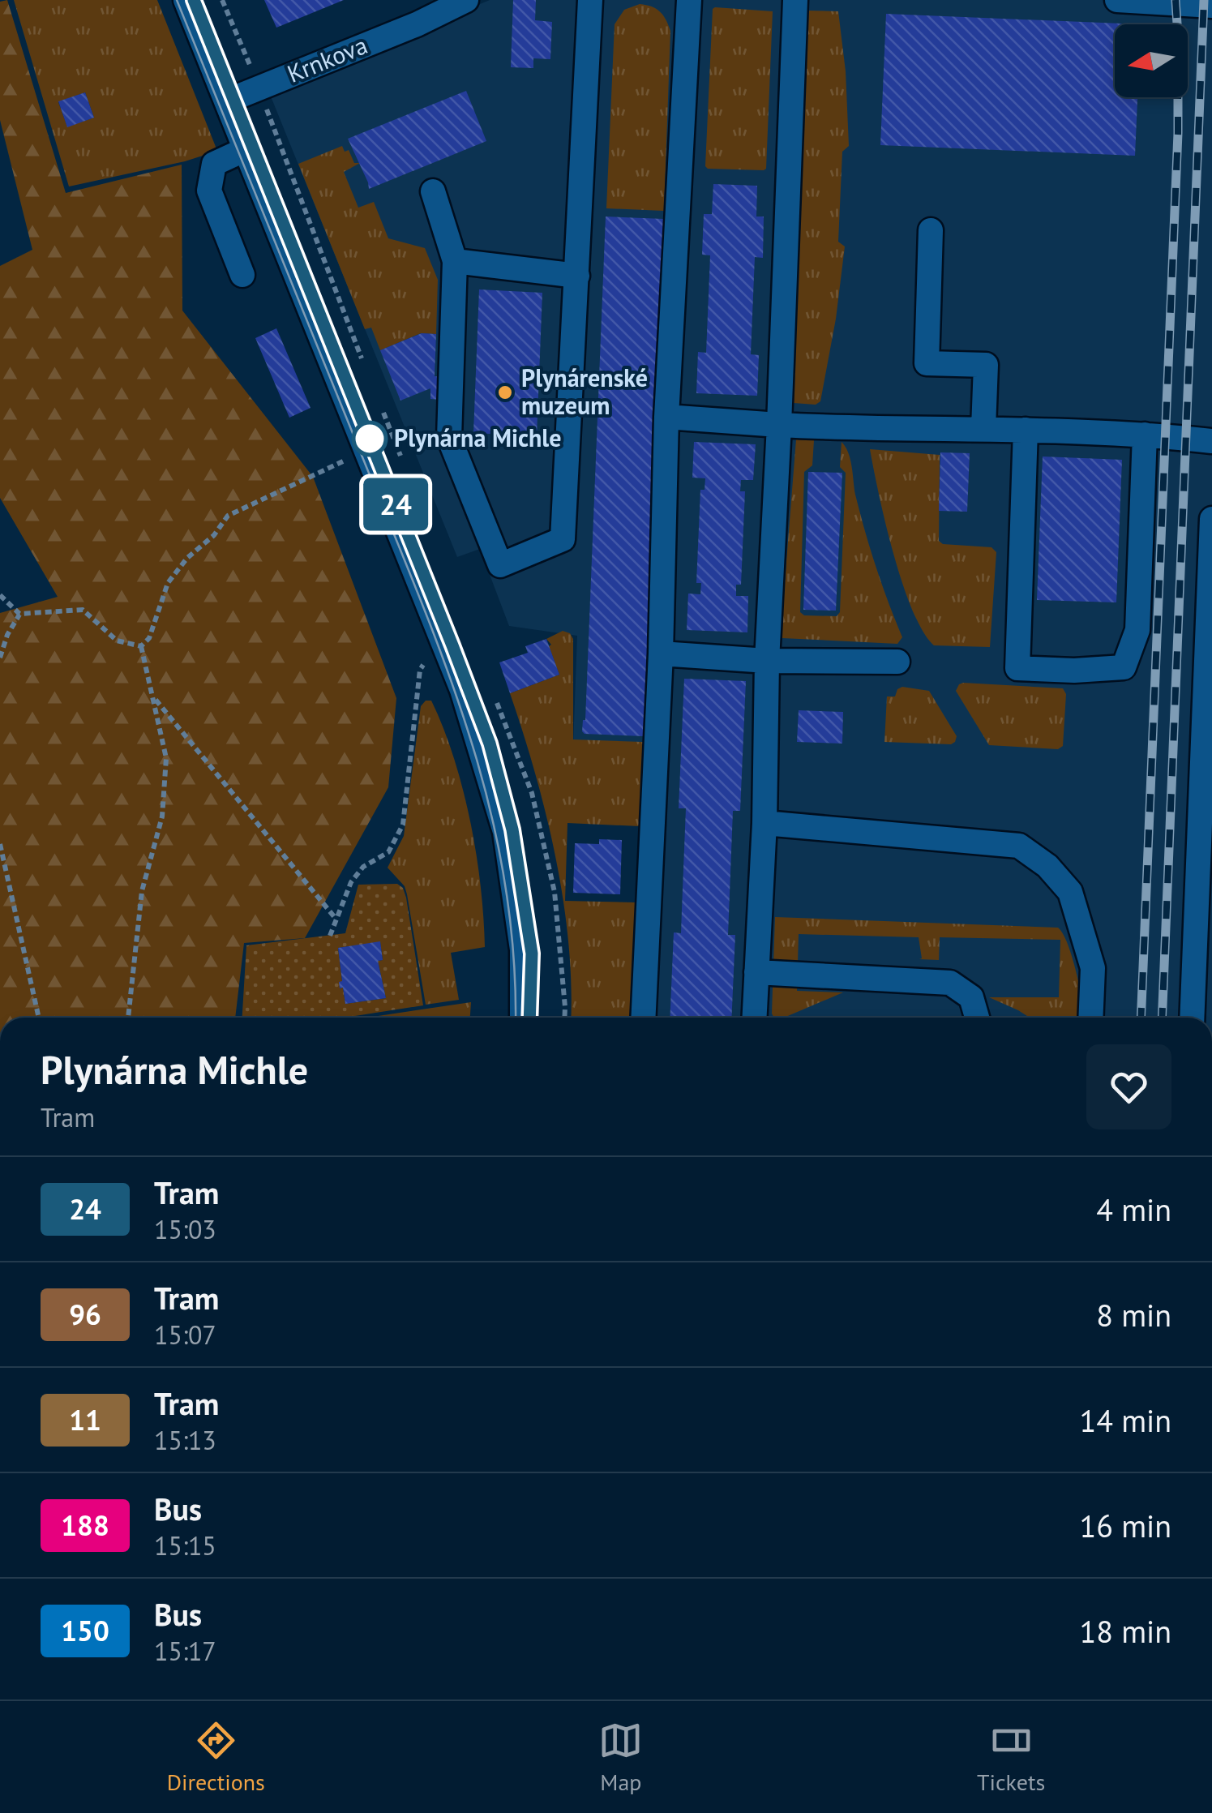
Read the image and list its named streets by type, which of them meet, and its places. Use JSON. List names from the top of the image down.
{
  "streets": {
    "street": ["Krnkova"]
  },
  "places": ["Plynárenské muzeum", "Plynárna Michle"],
  "lines": ["tram line 24"],
  "north": "left",
  "page": {
    "on_map": "24",
    "heading": ["Plynárna Michle", "Tram"],
    "list": [
      {
        "mark": "24",
        "name": "Tram",
        "note": "15:03",
        "value": "4 min"
      },
      {
        "mark": "96",
        "name": "Tram",
        "note": "15:07",
        "value": "8 min"
      },
      {
        "mark": "11",
        "name": "Tram",
        "note": "15:13",
        "value": "14 min"
      },
      {
        "mark": "188",
        "name": "Bus",
        "note": "15:15",
        "value": "16 min"
      },
      {
        "mark": "150",
        "name": "Bus",
        "note": "15:17",
        "value": "18 min"
      }
    ],
    "tabs": ["Directions", "Map", "Tickets"]
  }
}
